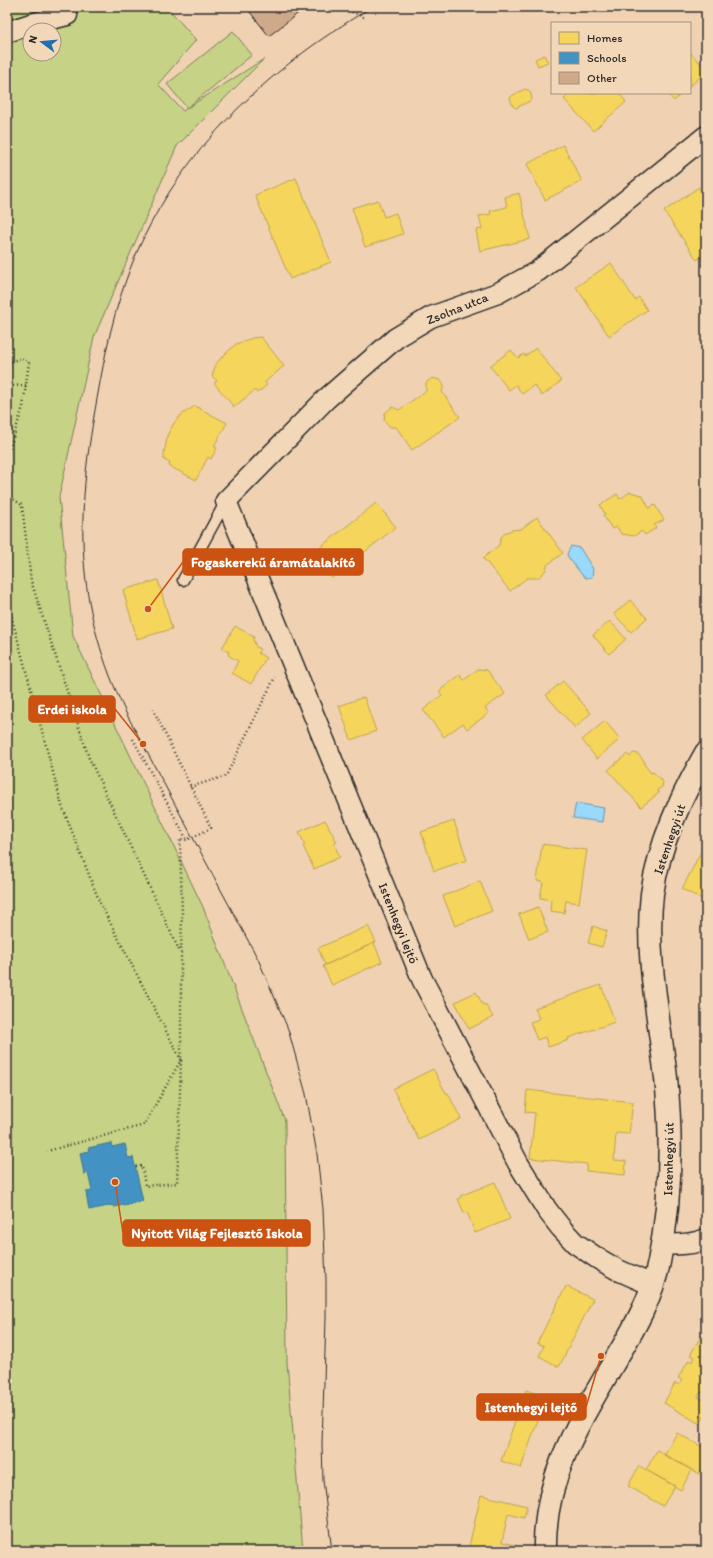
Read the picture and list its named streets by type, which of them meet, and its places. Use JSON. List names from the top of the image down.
{
  "streets": {
    "street": ["Zsolna utca", "Istenhegyi út", "Istenhegyi lejtő"]
  },
  "crossings": [
    ["Zsolna utca", "Istenhegyi lejtő"],
    ["Istenhegyi út", "Istenhegyi lejtő"]
  ],
  "places": [
    "Fogaskerekű áramátalakító",
    "Erdei iskola",
    "Nyitott Világ Fejlesztő Iskola",
    "Istenhegyi lejtő"
  ],
  "legend": ["Homes", "Schools", "Other"],
  "north": "left"
}
